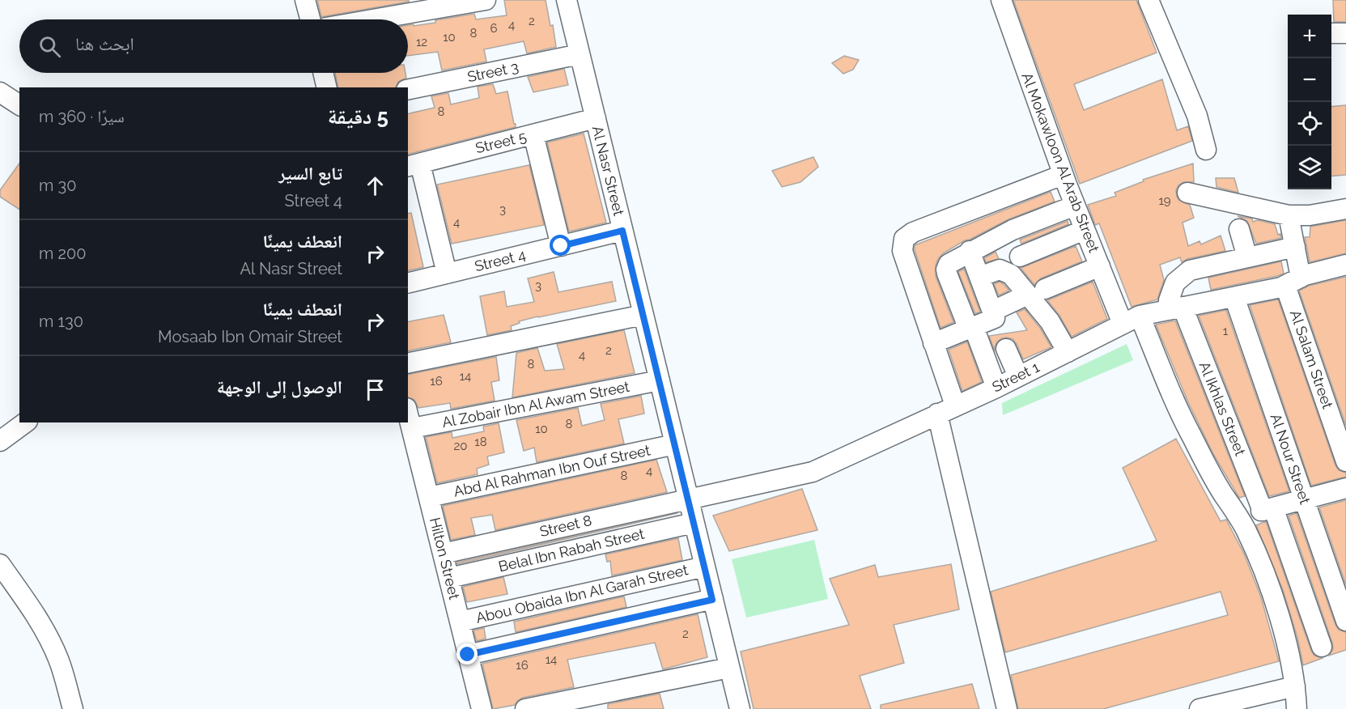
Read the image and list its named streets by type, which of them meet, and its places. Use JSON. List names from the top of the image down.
{
  "streets": {
    "street": [
      "Street 3",
      "Street 5",
      "Al Mokawloon Al Arab Street",
      "Al Nasr Street",
      "Street 4",
      "Al Salam Street",
      "Street 1",
      "Al Zobair Ibn Al Awam Street",
      "Al Ikhlas Street",
      "Al Nour Street",
      "Abd Al Rahman Ibn Ouf Street",
      "Street 8",
      "Belal Ibn Rabah Street",
      "Hilton Street",
      "Abou Obaida Ibn Al Garah Street"
    ]
  },
  "crossings": [
    ["Street 3", "Al Nasr Street"],
    ["Street 5", "Al Nasr Street"],
    ["Al Mokawloon Al Arab Street", "Street 1"],
    ["Al Nasr Street", "Street 4"],
    ["Al Nasr Street", "Street 1"],
    ["Al Nasr Street", "Al Zobair Ibn Al Awam Street"],
    ["Al Nasr Street", "Abd Al Rahman Ibn Ouf Street"],
    ["Al Nasr Street", "Street 8"],
    ["Al Nasr Street", "Belal Ibn Rabah Street"],
    ["Al Nasr Street", "Abou Obaida Ibn Al Garah Street"],
    ["Al Salam Street", "Street 1"],
    ["Street 1", "Al Ikhlas Street"],
    ["Street 1", "Al Nour Street"],
    ["Street 1", "Street 8"],
    ["Al Zobair Ibn Al Awam Street", "Hilton Street"],
    ["Abd Al Rahman Ibn Ouf Street", "Hilton Street"],
    ["Street 8", "Hilton Street"],
    ["Belal Ibn Rabah Street", "Hilton Street"],
    ["Hilton Street", "Abou Obaida Ibn Al Garah Street"]
  ],
  "house_numbers": [
    "2",
    "4",
    "6",
    "8",
    "10",
    "12",
    "8",
    "19",
    "3",
    "4",
    "3",
    "1",
    "2",
    "4",
    "8",
    "14",
    "16",
    "8",
    "10",
    "18",
    "20",
    "4",
    "8",
    "2",
    "14",
    "16"
  ],
  "page": {
    "map_buttons": ["+", "−"],
    "search": "ابحث هنا",
    "heading": ["5 دقيقة", "سيرًا · 360 m"],
    "list": [
      ["تابع السير", "Street 4", "30 m"],
      ["انعطف يمينًا", "Al Nasr Street", "200 m"],
      ["انعطف يمينًا", "Mosaab Ibn Omair Street", "130 m"],
      "الوصول إلى الوجهة"
    ]
  }
}
